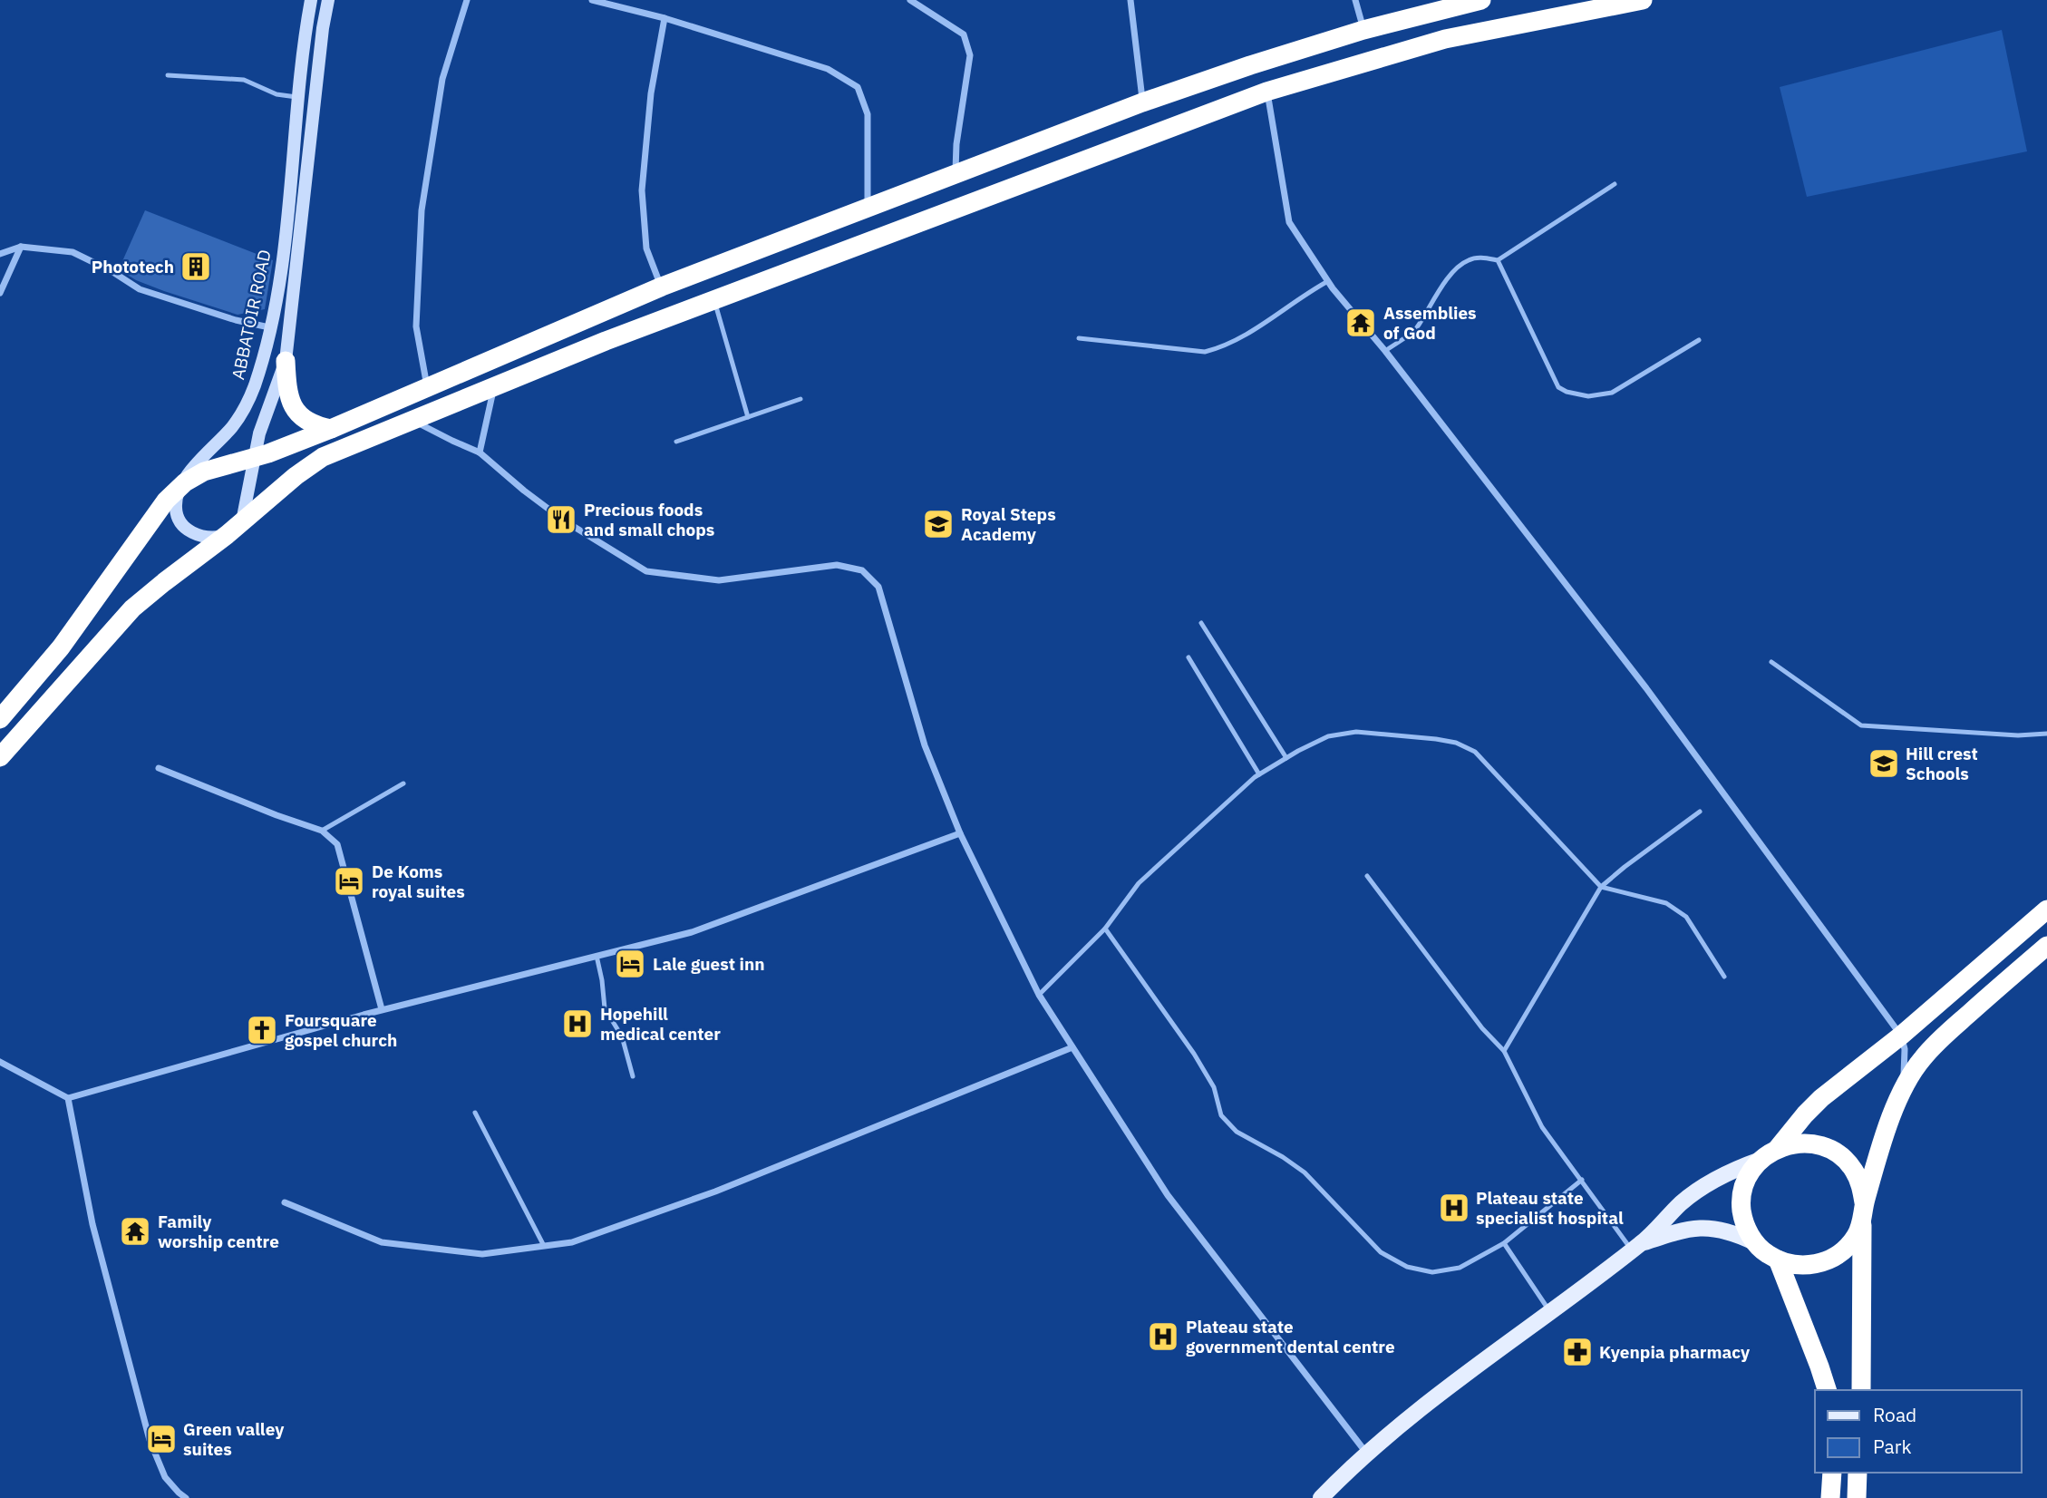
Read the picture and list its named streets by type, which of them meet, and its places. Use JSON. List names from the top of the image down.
{
  "streets": {
    "street": ["ABBATOIR ROAD"]
  },
  "places": {
    "building": ["Phototech"],
    "temple": ["Assemblies of God", "Family worship centre"],
    "restaurant": ["Precious foods and small chops"],
    "school or university": ["Royal Steps Academy", "Hill crest Schools"],
    "hotel": ["De Koms royal suites", "Lale guest inn", "Green valley suites"],
    "hospital": ["Hopehill medical center", "Plateau state specialist hospital", "Plateau state government dental centre"],
    "church": ["Foursquare gospel church"],
    "pharmacy": ["Kyenpia pharmacy"]
  },
  "legend": ["Road", "Park"]
}
